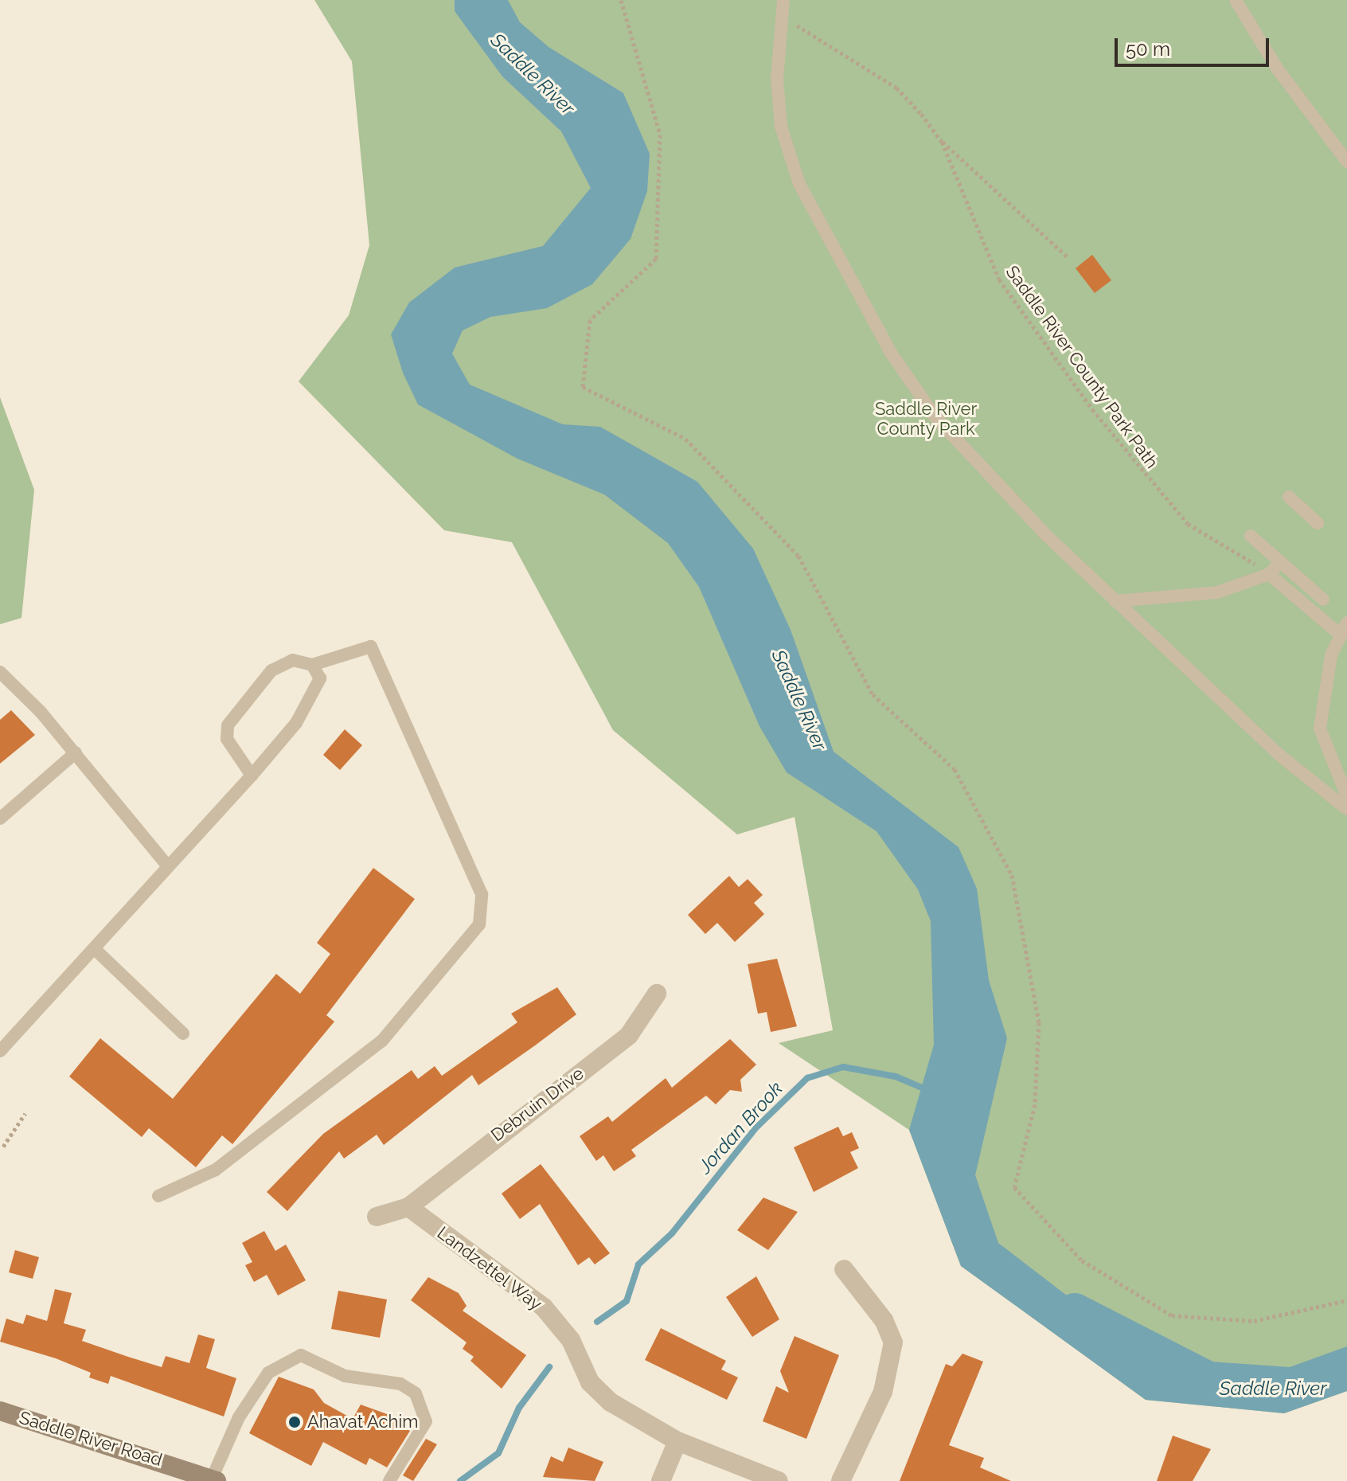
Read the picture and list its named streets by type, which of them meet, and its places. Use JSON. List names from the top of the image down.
{
  "streets": {
    "main road": ["Saddle River Road"],
    "street": ["Debruin Drive", "Landzettel Way"],
    "path": ["Saddle River County Park Path"]
  },
  "crossings": [
    ["Debruin Drive", "Landzettel Way"]
  ],
  "water": ["Saddle River", "Jordan Brook"],
  "parks": ["Saddle River County Park"],
  "places": ["Ahavat Achim"],
  "scale_bar": "50 m"
}
